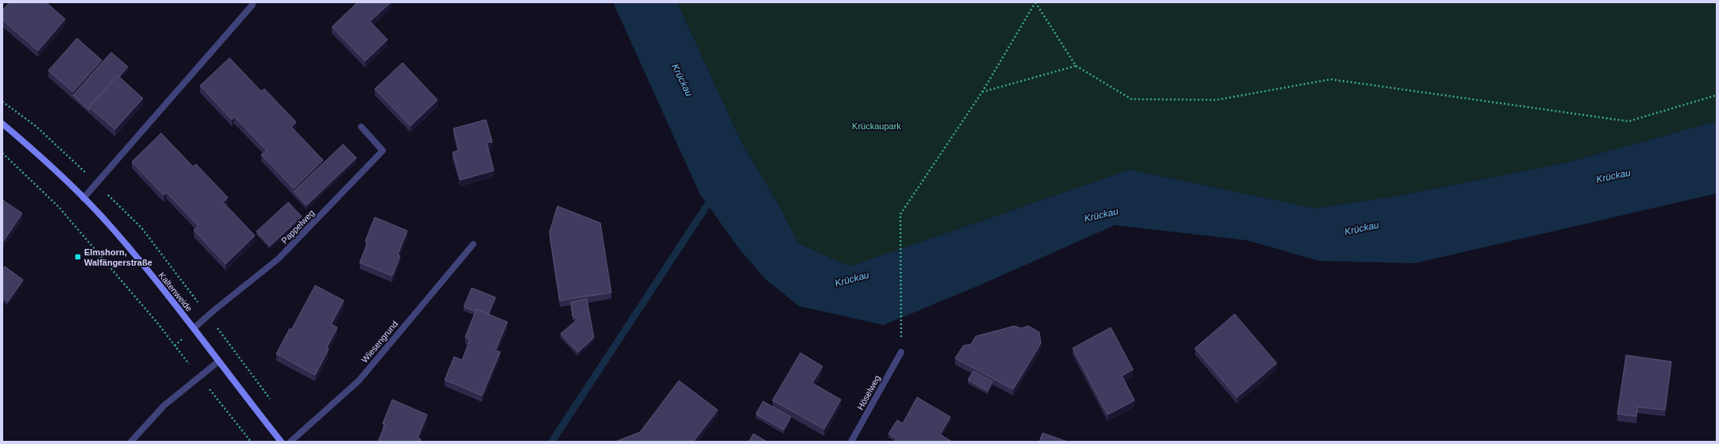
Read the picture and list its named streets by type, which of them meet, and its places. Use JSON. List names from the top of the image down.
{
  "streets": {
    "main road": ["Kaltenweide"],
    "street": ["Pappelweg", "Wiesengrund", "Höselweg"]
  },
  "crossings": [
    ["Pappelweg", "Kaltenweide"]
  ],
  "water": ["Krückau"],
  "parks": ["Krückaupark"],
  "places": {
    "transit": ["Elmshorn, Walfängerstraße"]
  }
}
